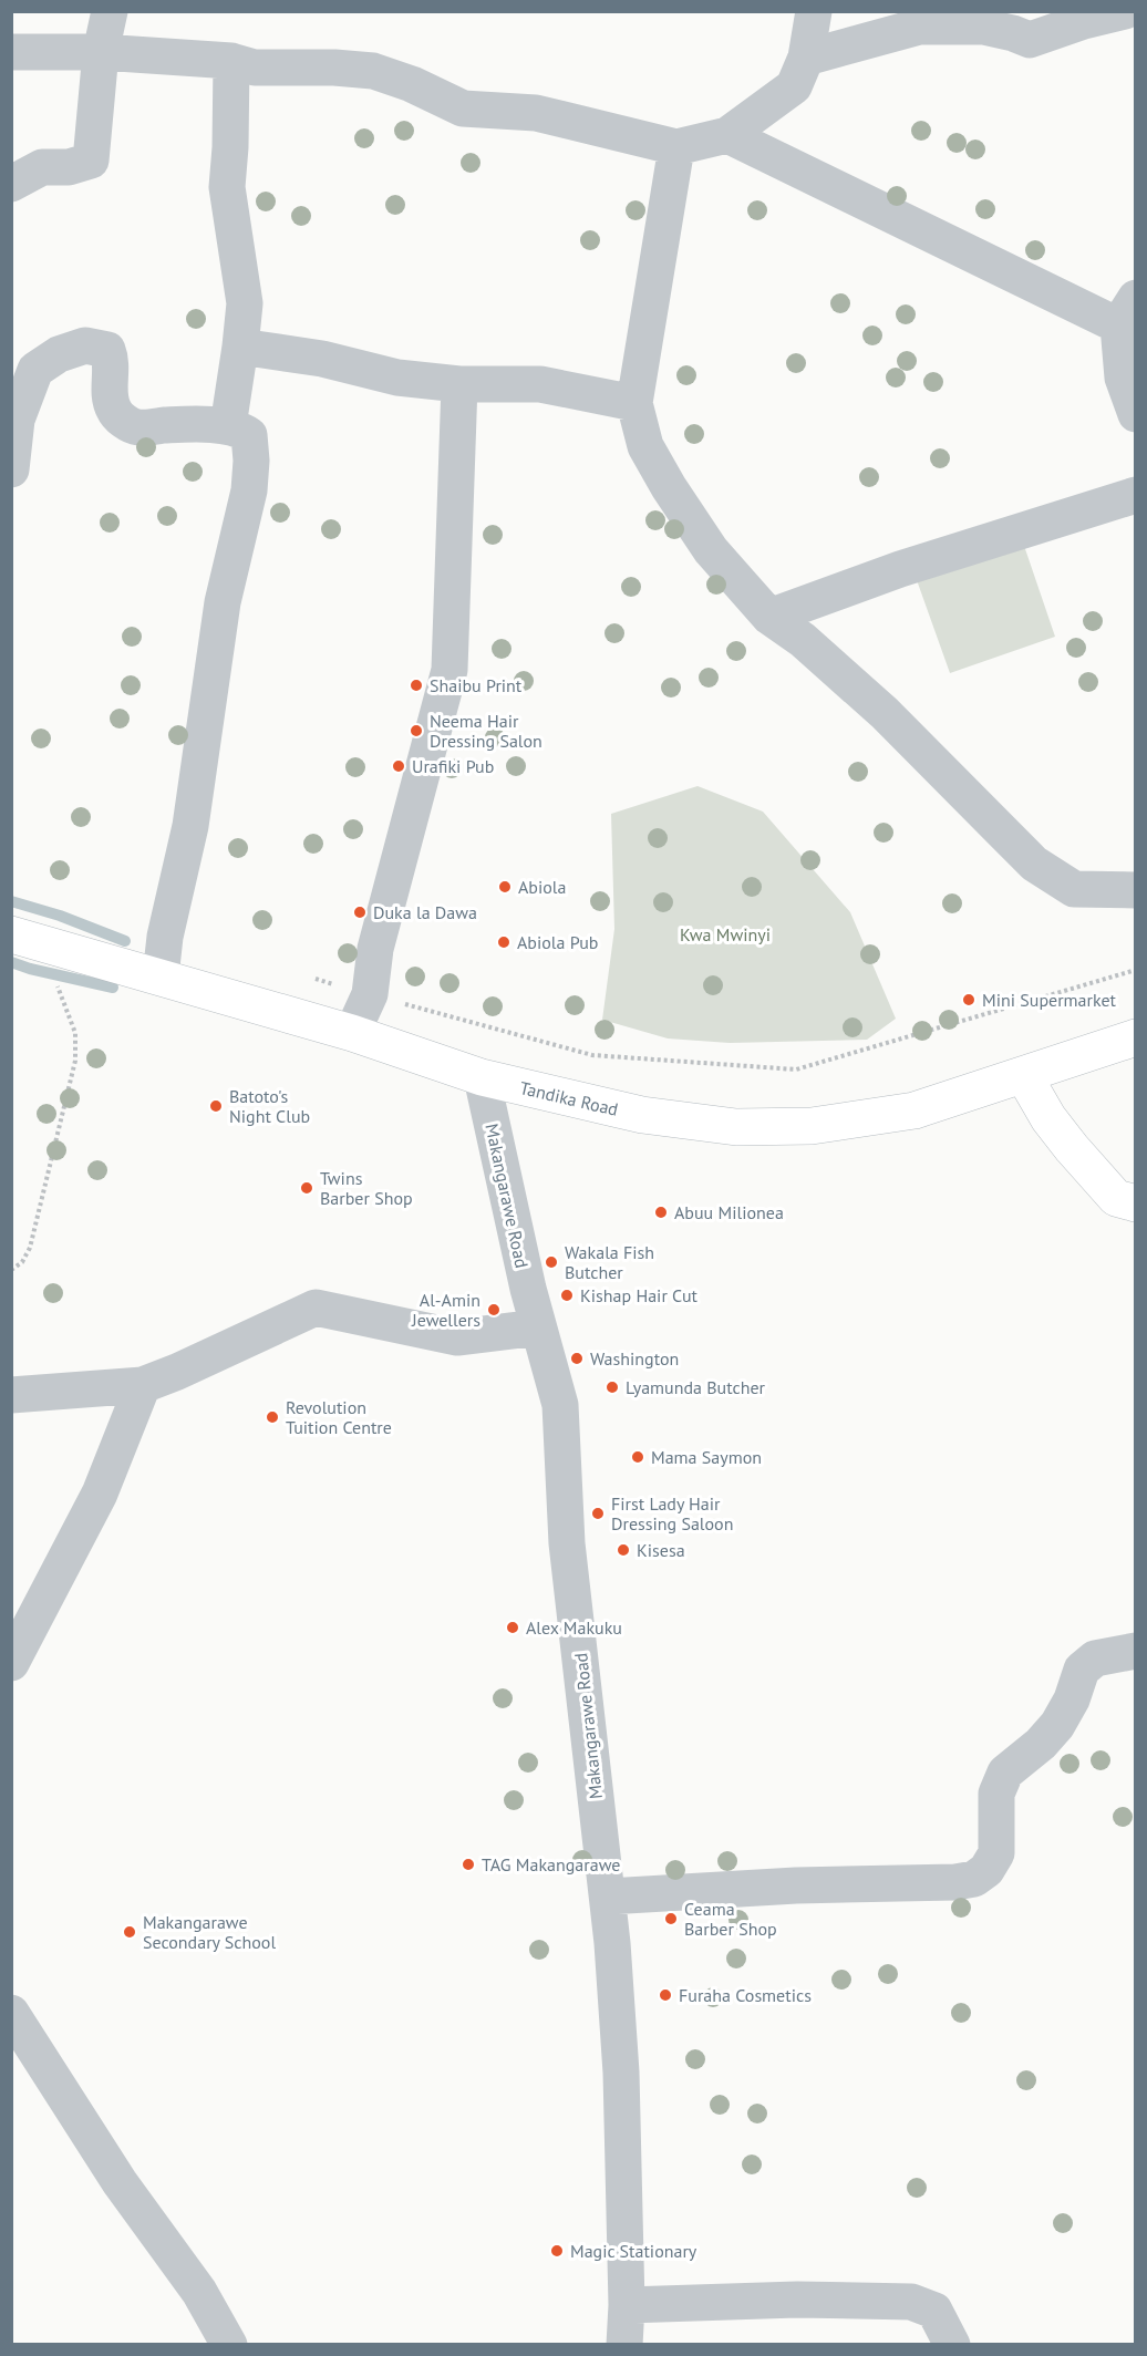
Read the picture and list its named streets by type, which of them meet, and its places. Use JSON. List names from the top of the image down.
{
  "streets": {
    "street": ["Tandika Road", "Makangarawe Road"]
  },
  "crossings": [
    ["Tandika Road", "Makangarawe Road"]
  ],
  "parks": ["Kwa Mwinyi"],
  "places": [
    "Shaibu Print",
    "Neema Hair Dressing Salon",
    "Urafiki Pub",
    "Abiola",
    "Duka la Dawa",
    "Abiola Pub",
    "Mini Supermarket",
    "Batoto's Night Club",
    "Twins Barber Shop",
    "Abuu Milionea",
    "Wakala Fish Butcher",
    "Kishap Hair Cut",
    "Al-Amin Jewellers",
    "Washington",
    "Lyamunda Butcher",
    "Revolution Tuition Centre",
    "Mama Saymon",
    "First Lady Hair Dressing Saloon",
    "Kisesa",
    "Alex Makuku",
    "TAG Makangarawe",
    "Ceama Barber Shop",
    "Makangarawe Secondary School",
    "Furaha Cosmetics",
    "Magic Stationary"
  ]
}
